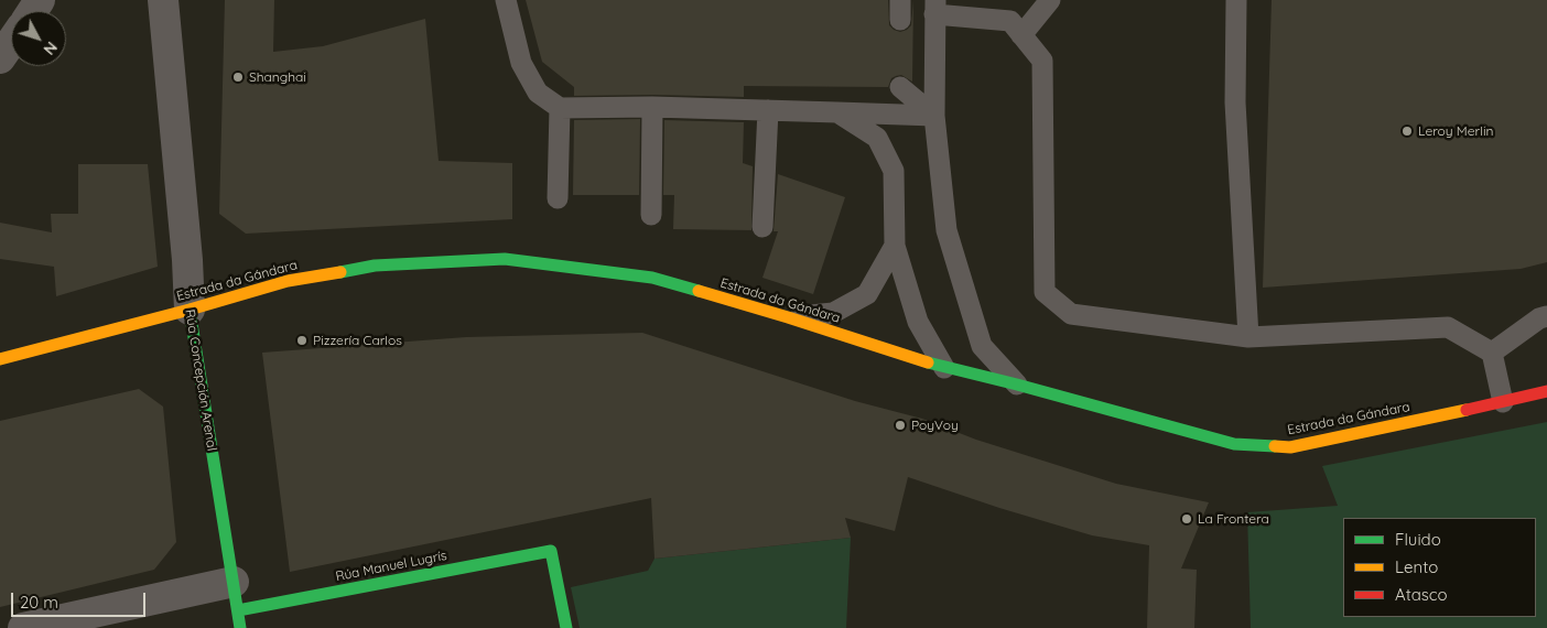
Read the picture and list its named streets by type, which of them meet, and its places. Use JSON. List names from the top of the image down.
{
  "streets": {
    "street": ["Estrada da Gándara", "Rúa Concepción Arenal", "Rúa Manuel Lugrís"]
  },
  "crossings": [
    ["Estrada da Gándara", "Rúa Concepción Arenal"],
    ["Rúa Concepción Arenal", "Rúa Manuel Lugrís"]
  ],
  "places": [
    "Shanghai",
    "Leroy Merlin",
    "Pizzería Carlos",
    "PoyVoy",
    "La Frontera"
  ],
  "legend": ["Fluido", "Lento", "Atasco"],
  "scale_bar": "20 m",
  "north": "bottom right"
}
